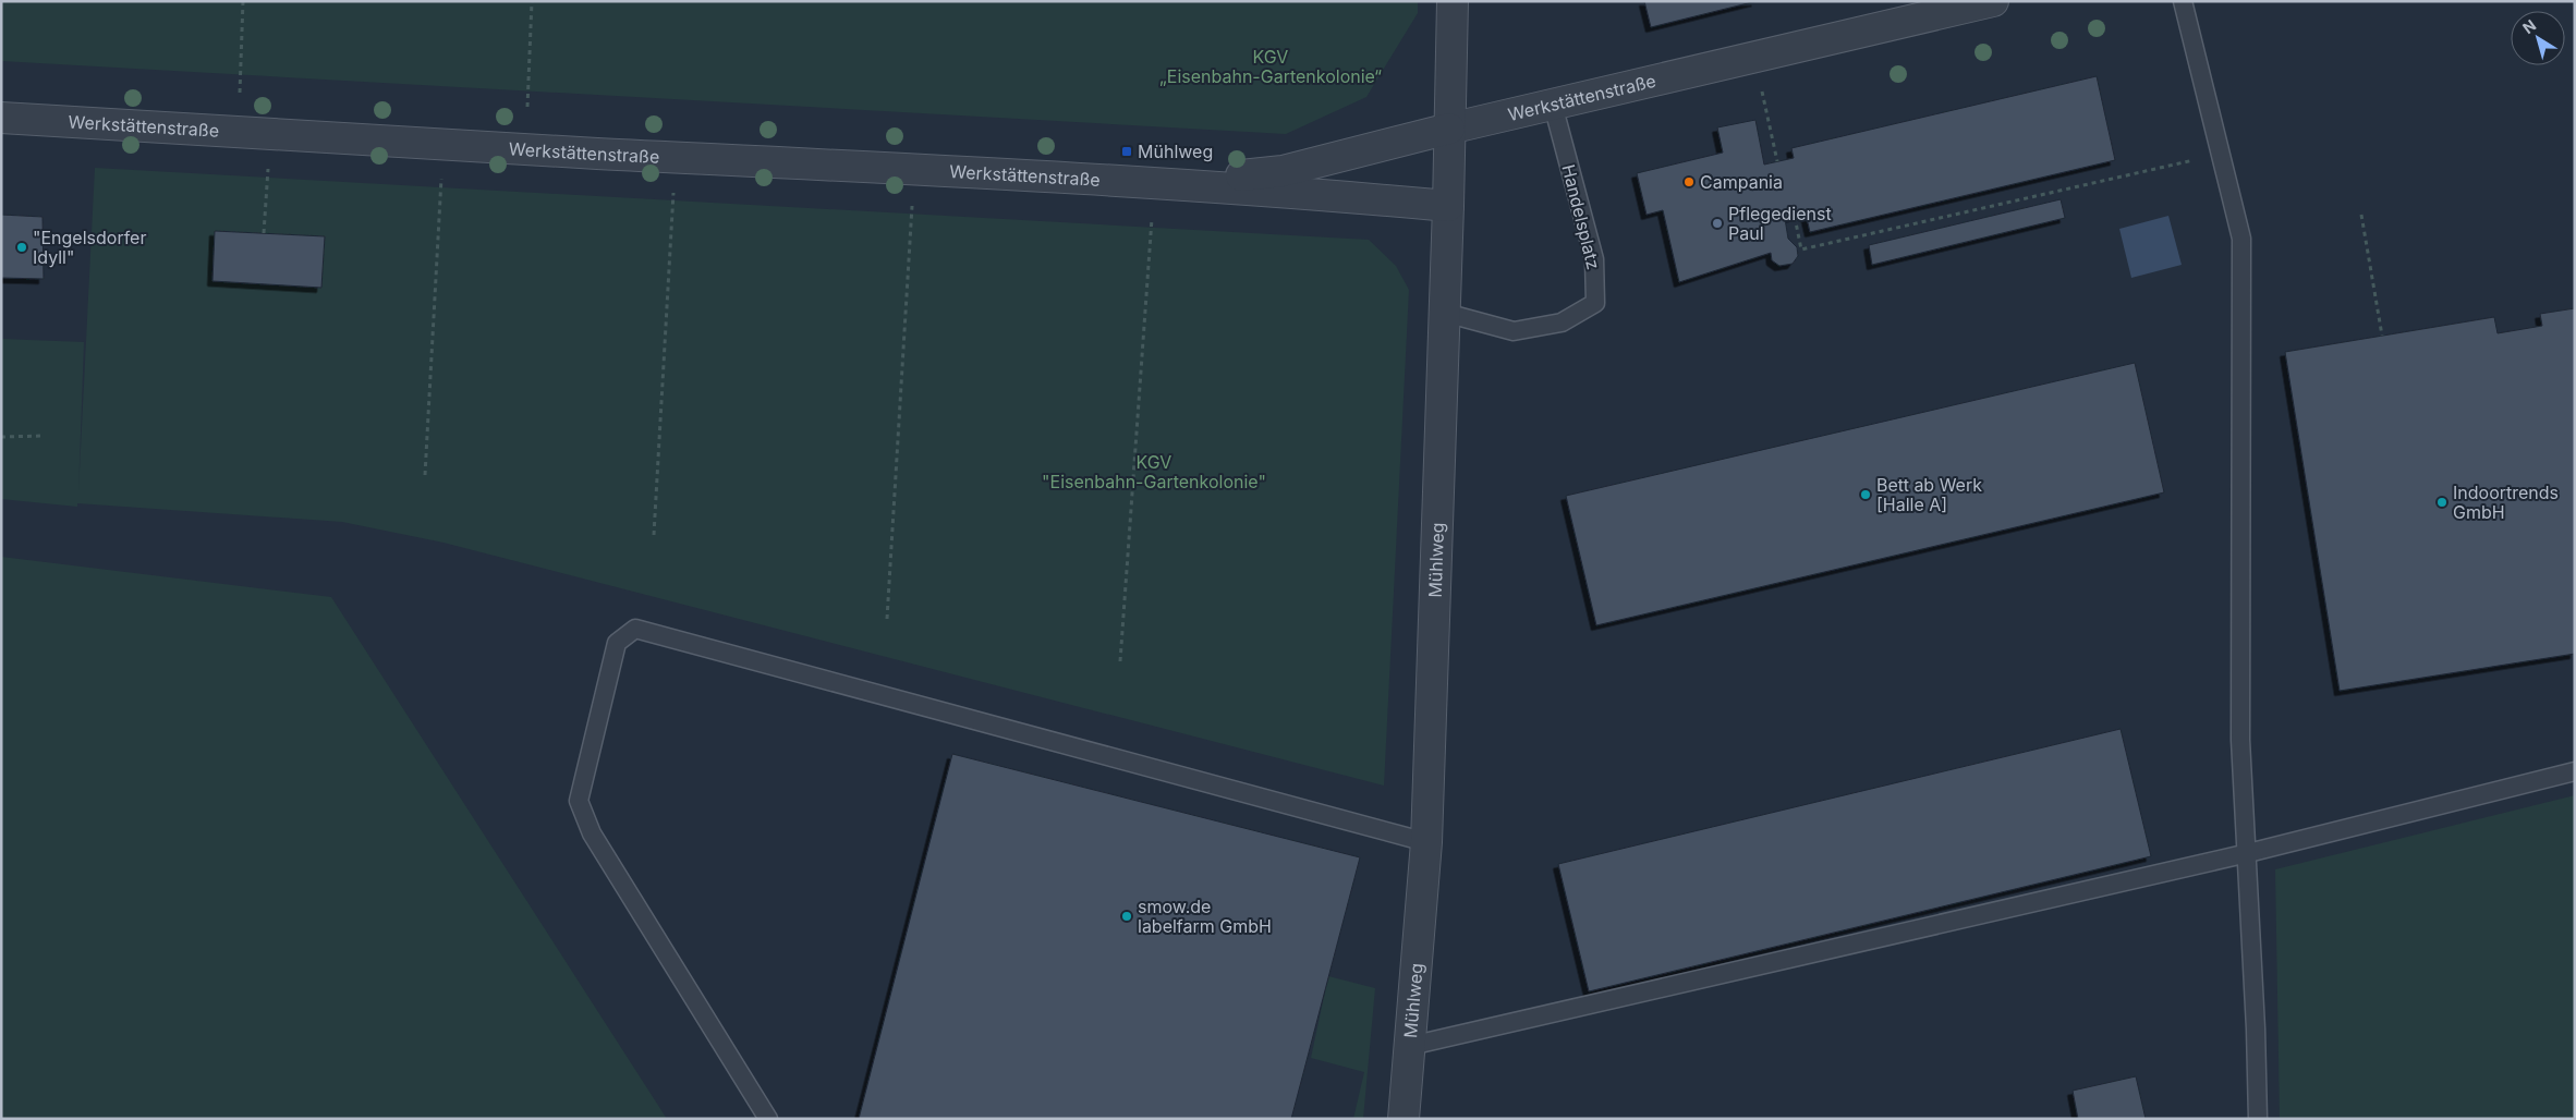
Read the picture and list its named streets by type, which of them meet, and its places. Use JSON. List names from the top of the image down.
{
  "streets": {
    "street": ["Werkstättenstraße", "Mühlweg"],
    "lane": ["Handelsplatz"]
  },
  "crossings": [
    ["Werkstättenstraße", "Handelsplatz"],
    ["Werkstättenstraße", "Mühlweg"],
    ["Handelsplatz", "Mühlweg"]
  ],
  "parks": ["KGV „Eisenbahn-Gartenkolonie“", "KGV \"Eisenbahn-Gartenkolonie\""],
  "places": {
    "transit": ["Mühlweg"],
    "other": [
      "Campania",
      "Pflegedienst Paul",
      "\"Engelsdorfer Idyll\"",
      "Bett ab Werk [Halle A]",
      "Indoortrends GmbH",
      "smow.de labelfarm GmbH"
    ]
  },
  "north": "top left"
}
